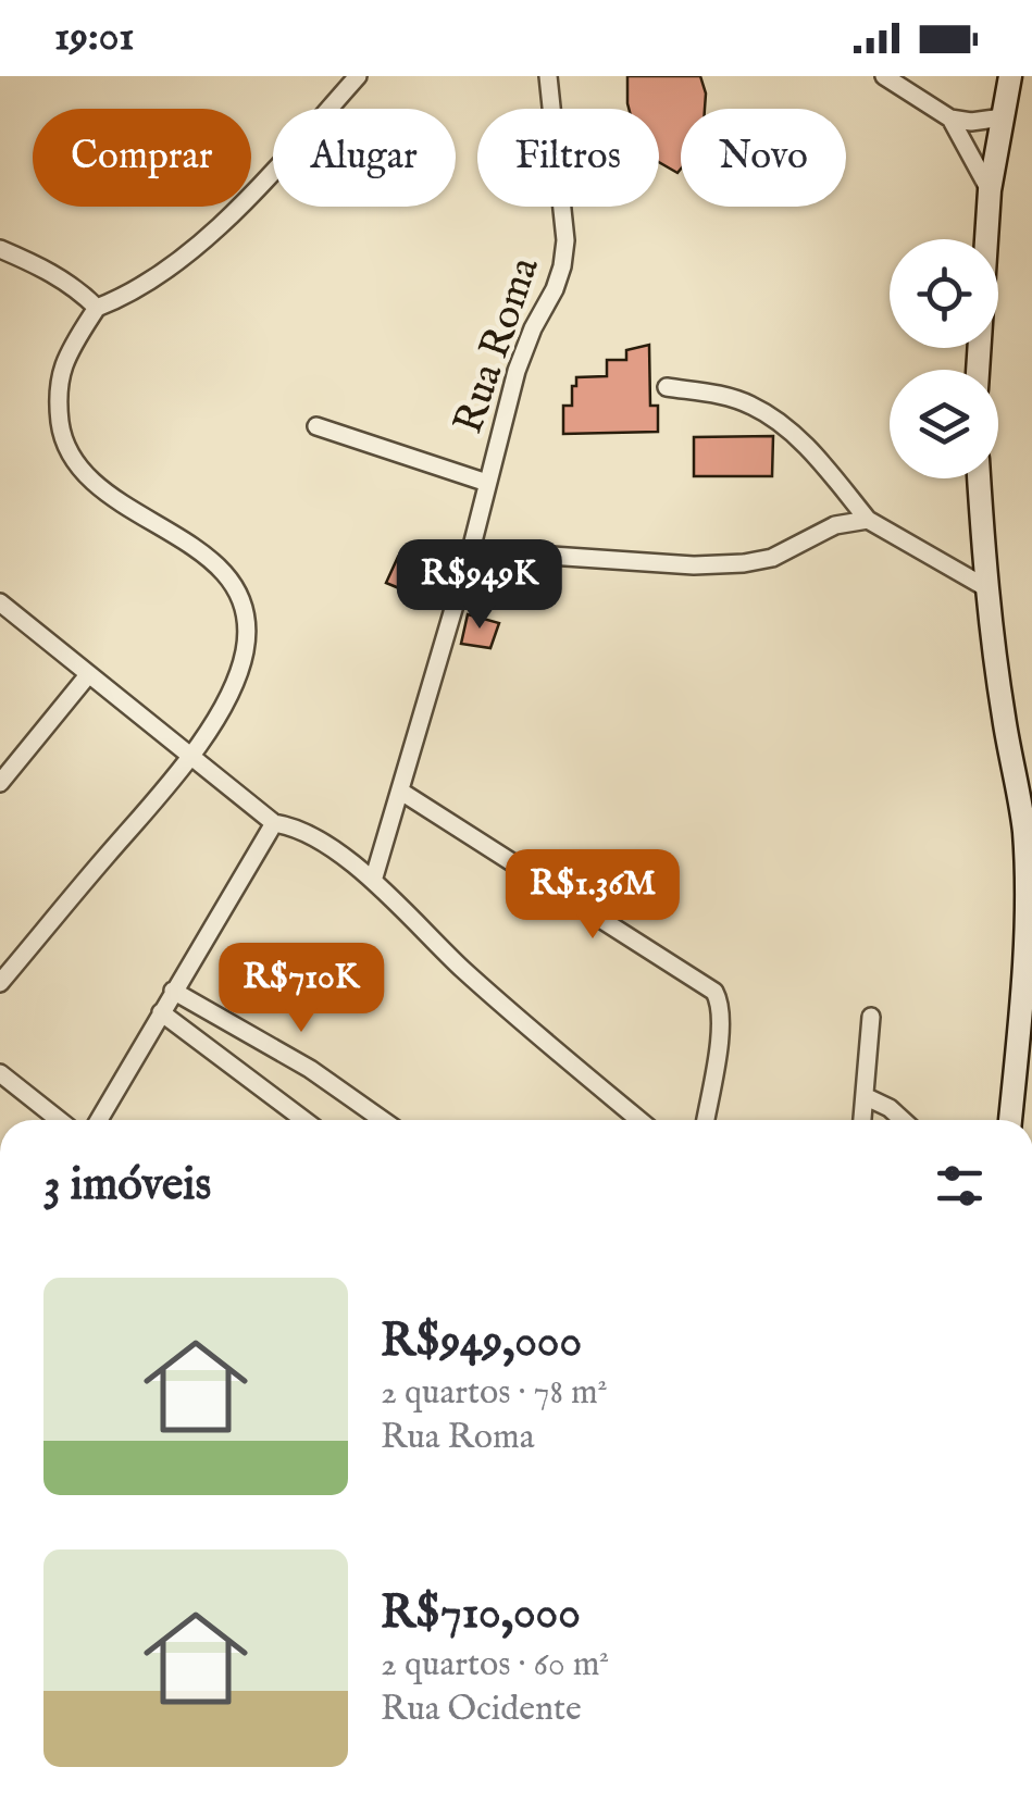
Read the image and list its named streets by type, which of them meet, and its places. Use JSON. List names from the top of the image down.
{
  "streets": {
    "street": ["Rua Roma"]
  },
  "page": {
    "status": "19:01",
    "chip": [
      "Comprar",
      "Alugar",
      "Filtros",
      "Novo"
    ],
    "price": ["R$949K", "R$1.36M", "R$710K"],
    "heading": "3 imóveis",
    "list": [
      {
        "name": "R$949,000",
        "note": "2 quartos · 78 m² · Rua Roma"
      },
      {
        "name": "R$710,000",
        "note": "2 quartos · 60 m² · Rua Ocidente"
      }
    ]
  }
}
